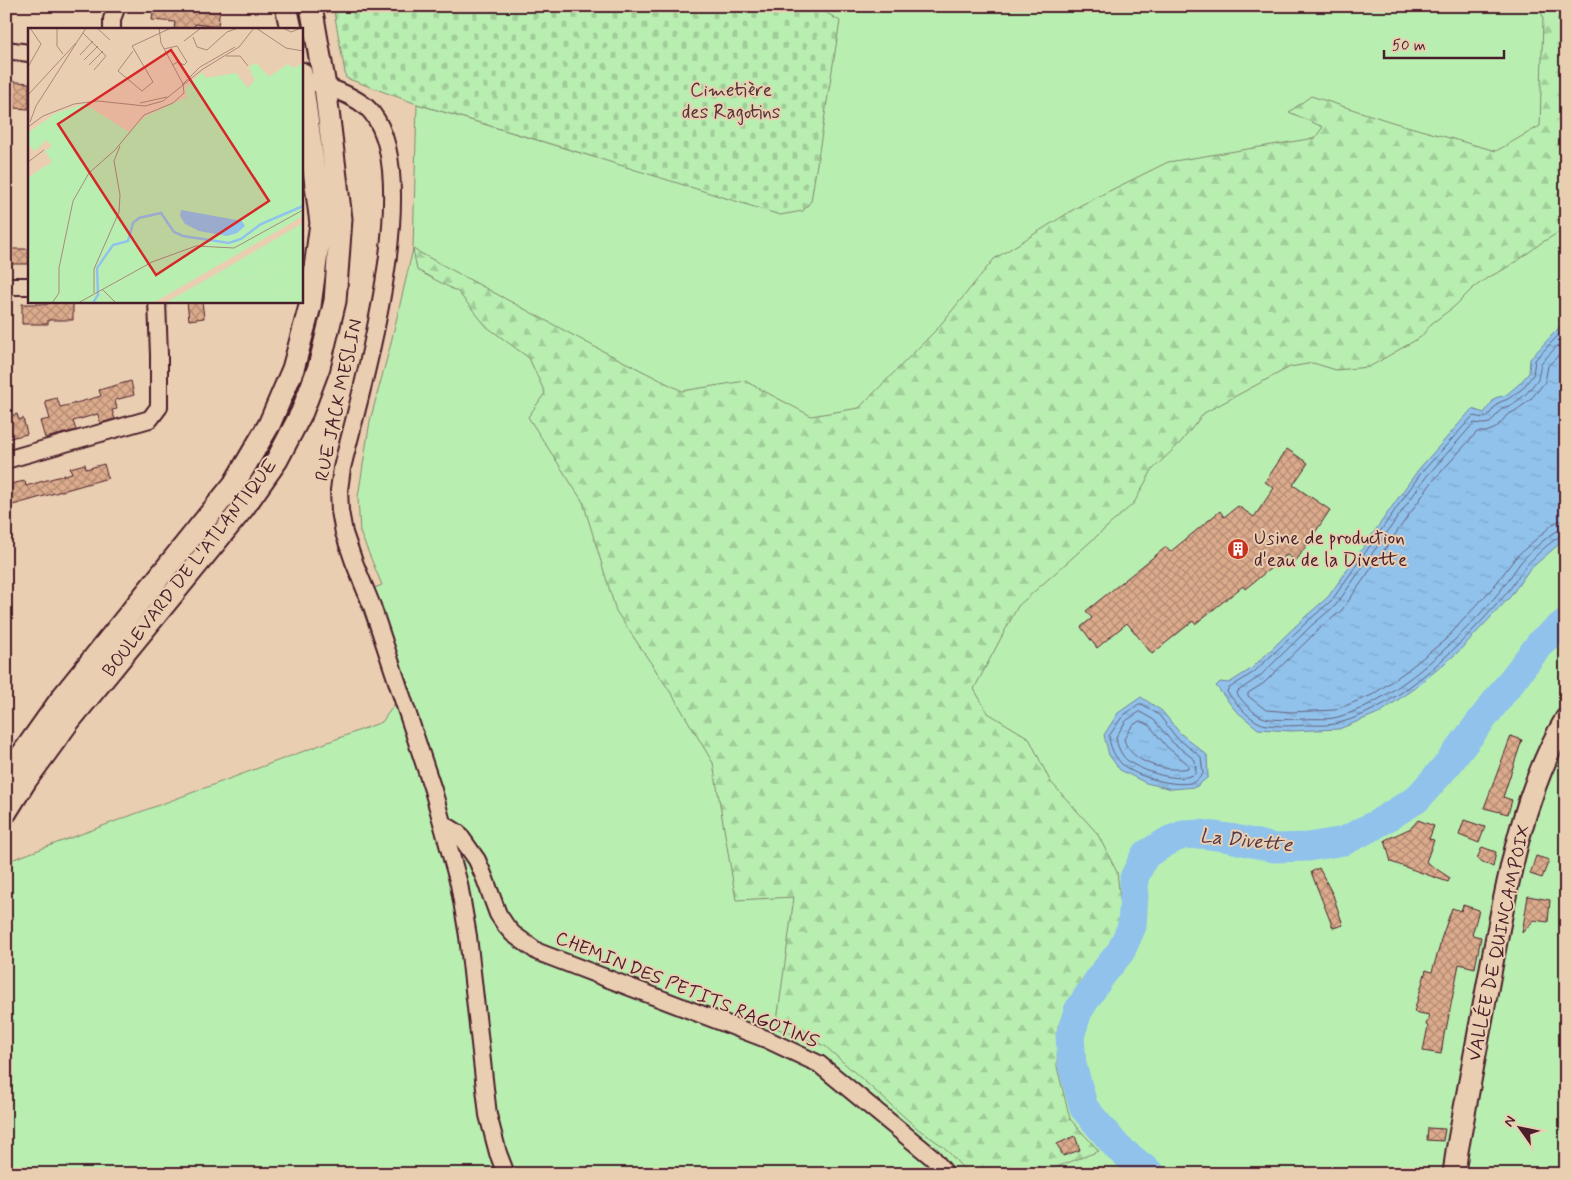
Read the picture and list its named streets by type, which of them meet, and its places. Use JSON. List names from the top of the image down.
{
  "streets": {
    "main road": ["BOULEVARD DE L'ATLANTIQUE", "VALLÉE DE QUINCAMPOIX"],
    "street": ["RUE JACK MESLIN", "CHEMIN DES PETITS RAGOTINS"]
  },
  "crossings": [
    ["RUE JACK MESLIN", "BOULEVARD DE L'ATLANTIQUE"],
    ["RUE JACK MESLIN", "CHEMIN DES PETITS RAGOTINS"]
  ],
  "water": ["La Divette"],
  "parks": ["Cimetière des Ragotins"],
  "places": {
    "building": ["Usine de production d'eau de la Divette"]
  },
  "scale_bar": "50 m",
  "north": "top left"
}
